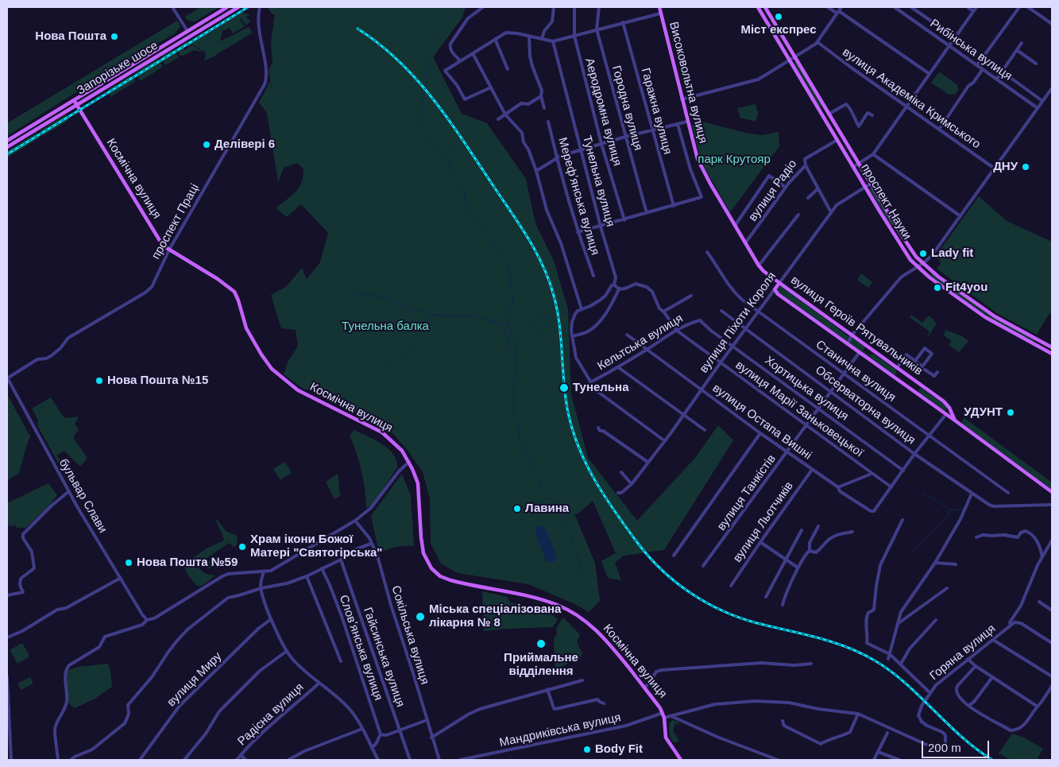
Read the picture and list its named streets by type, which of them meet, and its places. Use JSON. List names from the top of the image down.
{
  "streets": {
    "main road": [
      "Запорізьке шосе",
      "Високовольтна вулиця",
      "Космічна вулиця",
      "проспект Науки",
      "вулиця Піхоти Короля",
      "вулиця Героїв Рятувальників"
    ],
    "street": [
      "Рибінська вулиця",
      "вулиця Академіка Кримського",
      "Городна вулиця",
      "Гаражна вулиця",
      "Аеродромна вулиця",
      "Тунельна вулиця",
      "вулиця Радіо",
      "Мерефʼянська вулиця",
      "проспект Праці",
      "Кельтська вулиця",
      "Станична вулиця",
      "Хортицька вулиця",
      "Обсерваторна вулиця",
      "вулиця Марії Заньковецької",
      "вулиця Остапа Вишні",
      "вулиця Танкістів",
      "бульвар Слави",
      "вулиця Льотчиків",
      "Сокільська вулиця",
      "Словʼянська вулиця",
      "Горяна вулиця",
      "Гайсинська вулиця",
      "вулиця Миру",
      "Радісна вулиця",
      "Мандриківська вулиця"
    ]
  },
  "crossings": [
    ["Запорізьке шосе", "Космічна вулиця"],
    ["Високовольтна вулиця", "Гаражна вулиця"],
    ["Високовольтна вулиця", "вулиця Героїв Рятувальників"],
    ["Космічна вулиця", "проспект Праці"],
    ["Космічна вулиця", "Мандриківська вулиця"],
    ["вулиця Радіо", "проспект Науки"],
    ["вулиця Радіо", "вулиця Героїв Рятувальників"],
    ["проспект Науки", "вулиця Піхоти Короля"],
    ["проспект Праці", "бульвар Слави"],
    ["вулиця Піхоти Короля", "вулиця Героїв Рятувальників"],
    ["вулиця Піхоти Короля", "Станична вулиця"],
    ["вулиця Піхоти Короля", "Хортицька вулиця"],
    ["вулиця Піхоти Короля", "Обсерваторна вулиця"],
    ["вулиця Піхоти Короля", "вулиця Марії Заньковецької"],
    ["вулиця Піхоти Короля", "вулиця Остапа Вишні"],
    ["вулиця Героїв Рятувальників", "вулиця Танкістів"],
    ["Кельтська вулиця", "Хортицька вулиця"],
    ["Кельтська вулиця", "вулиця Марії Заньковецької"],
    ["Кельтська вулиця", "вулиця Остапа Вишні"],
    ["Станична вулиця", "вулиця Танкістів"],
    ["Хортицька вулиця", "вулиця Танкістів"],
    ["Обсерваторна вулиця", "вулиця Танкістів"],
    ["вулиця Марії Заньковецької", "вулиця Остапа Вишні"],
    ["вулиця Марії Заньковецької", "вулиця Танкістів"],
    ["вулиця Остапа Вишні", "вулиця Танкістів"],
    ["вулиця Остапа Вишні", "вулиця Льотчиків"]
  ],
  "parks": ["парк Крутояр", "Тунельна балка"],
  "places": [
    "Міст експрес",
    "Нова Пошта",
    "Делівері 6",
    "ДНУ",
    "Lady fit",
    "Fit4you",
    "Нова Пошта №15",
    "Тунельна",
    "УДУНТ",
    "Лавина",
    "Храм ікони Божої Матері \"Святогірська\"",
    "Нова Пошта №59",
    "Міська спеціалізована лікарня № 8",
    "Приймальне відділення",
    "Body Fit"
  ],
  "scale_bar": "200 m"
}
